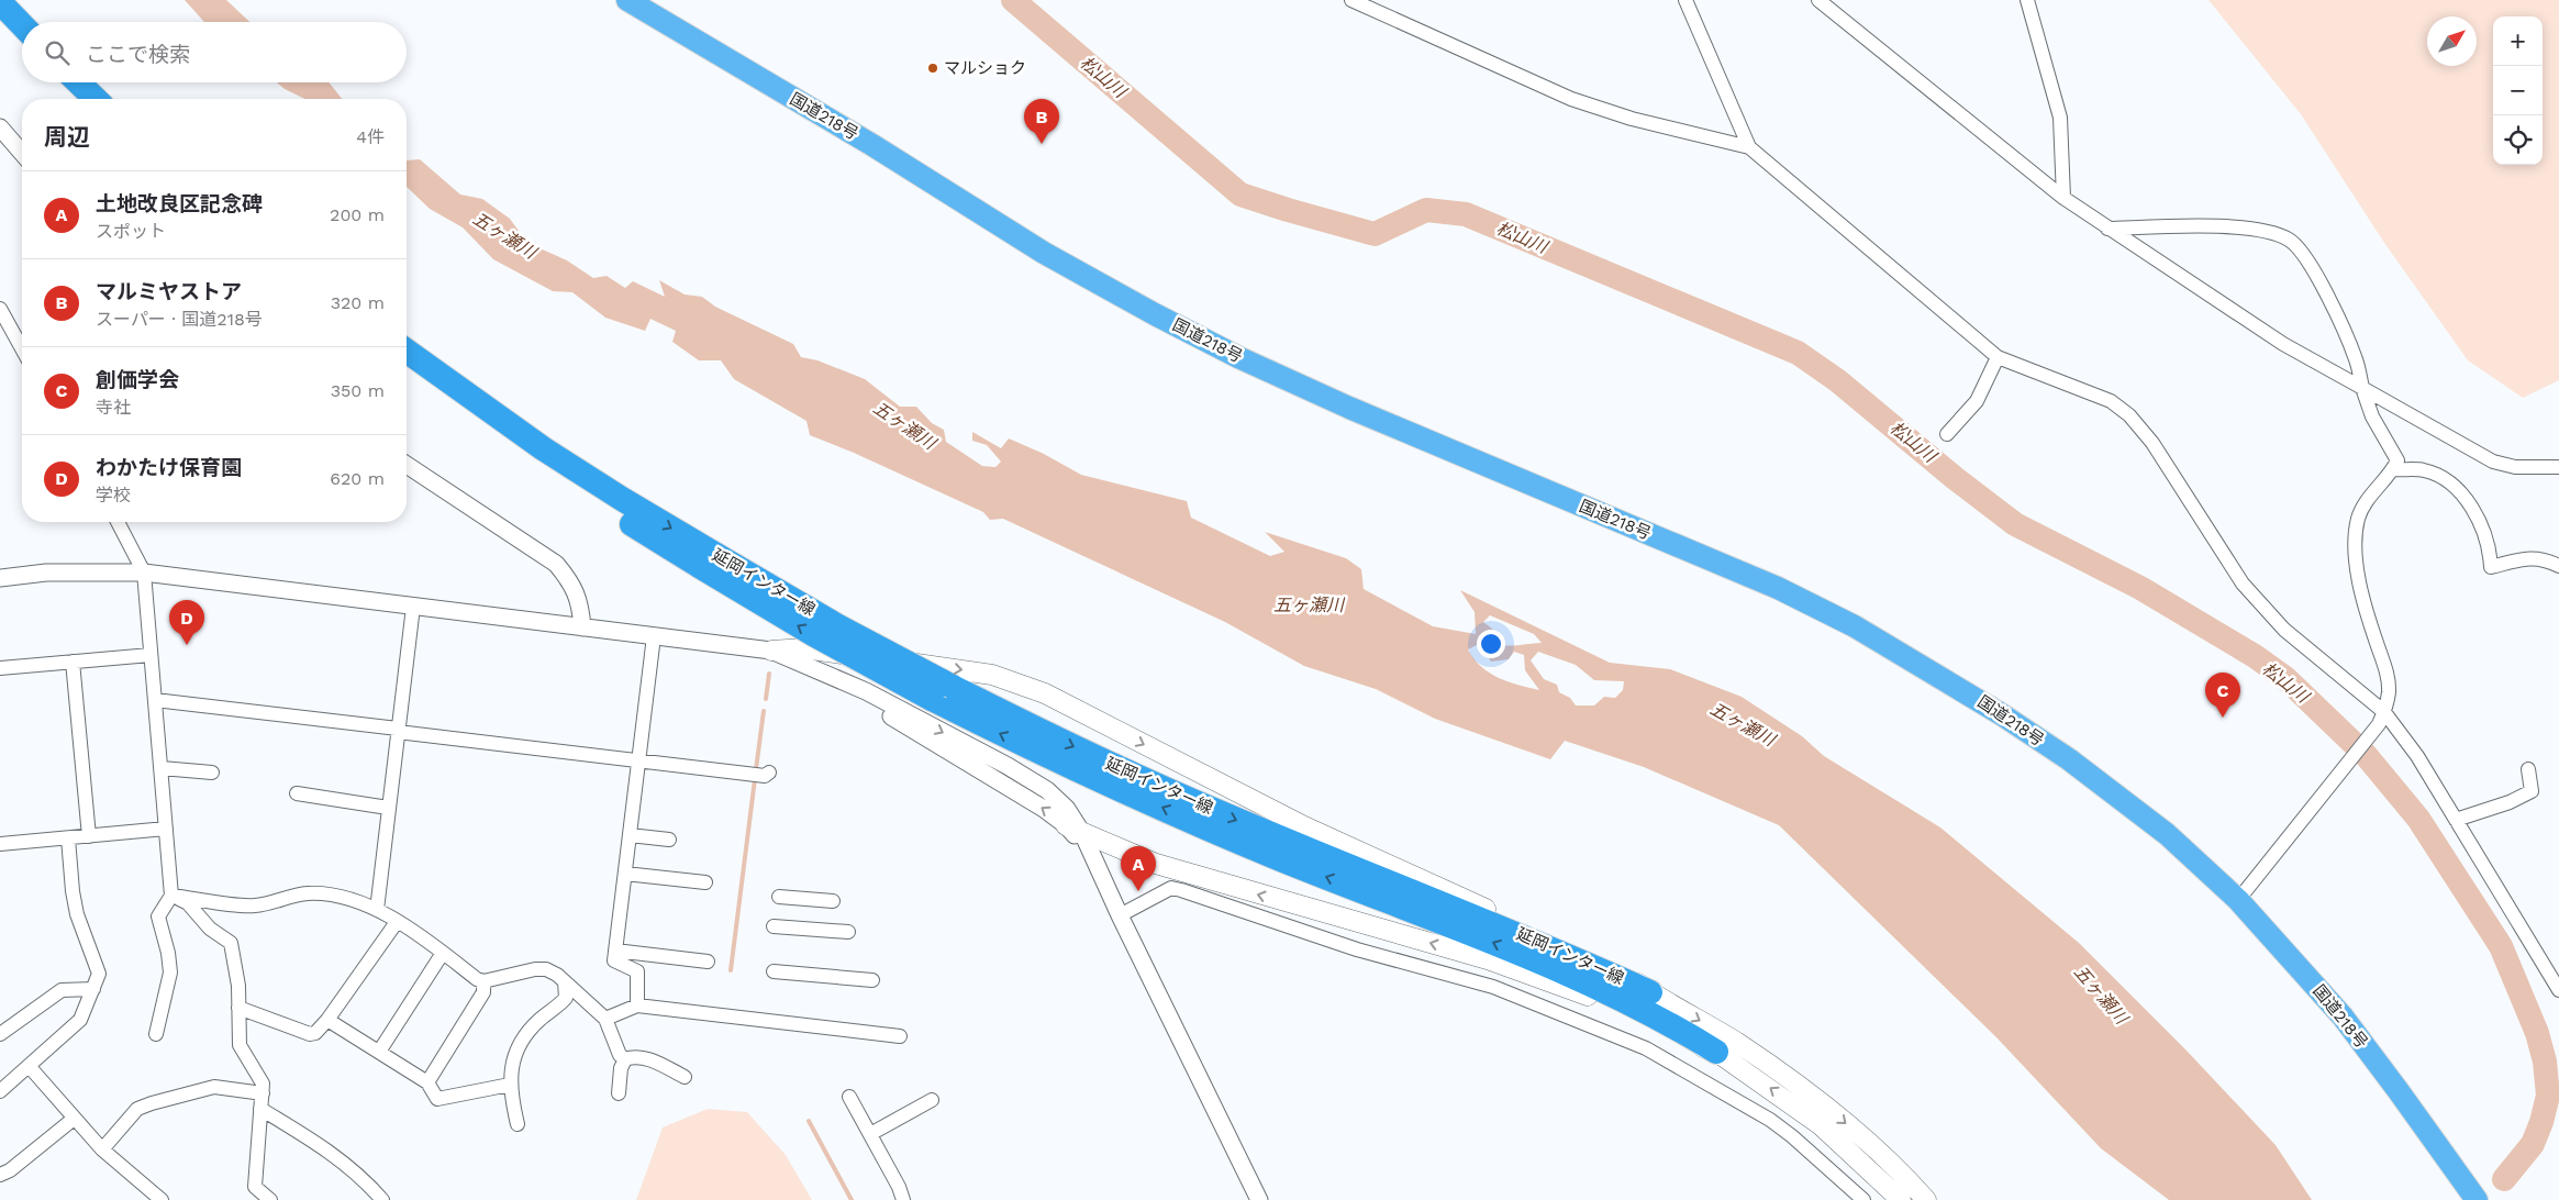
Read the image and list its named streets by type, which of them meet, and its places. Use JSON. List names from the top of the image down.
{
  "streets": {
    "highway": ["国道218号", "延岡インター線"]
  },
  "water": ["松山川", "五ヶ瀬川"],
  "places": ["マルショク"],
  "north": "top right",
  "page": {
    "map_buttons": ["+", "−"],
    "search": "ここで検索",
    "pins": [
      "B",
      "D",
      "C",
      "A"
    ],
    "heading": ["周辺", "4件"],
    "list": [
      {
        "mark": "A",
        "name": "土地改良区記念碑",
        "note": "スポット",
        "value": "200 m"
      },
      {
        "mark": "B",
        "name": "マルミヤストア",
        "note": "スーパー · 国道218号",
        "value": "320 m"
      },
      {
        "mark": "C",
        "name": "創価学会",
        "note": "寺社",
        "value": "350 m"
      },
      {
        "mark": "D",
        "name": "わかたけ保育園",
        "note": "学校",
        "value": "620 m"
      }
    ]
  }
}
